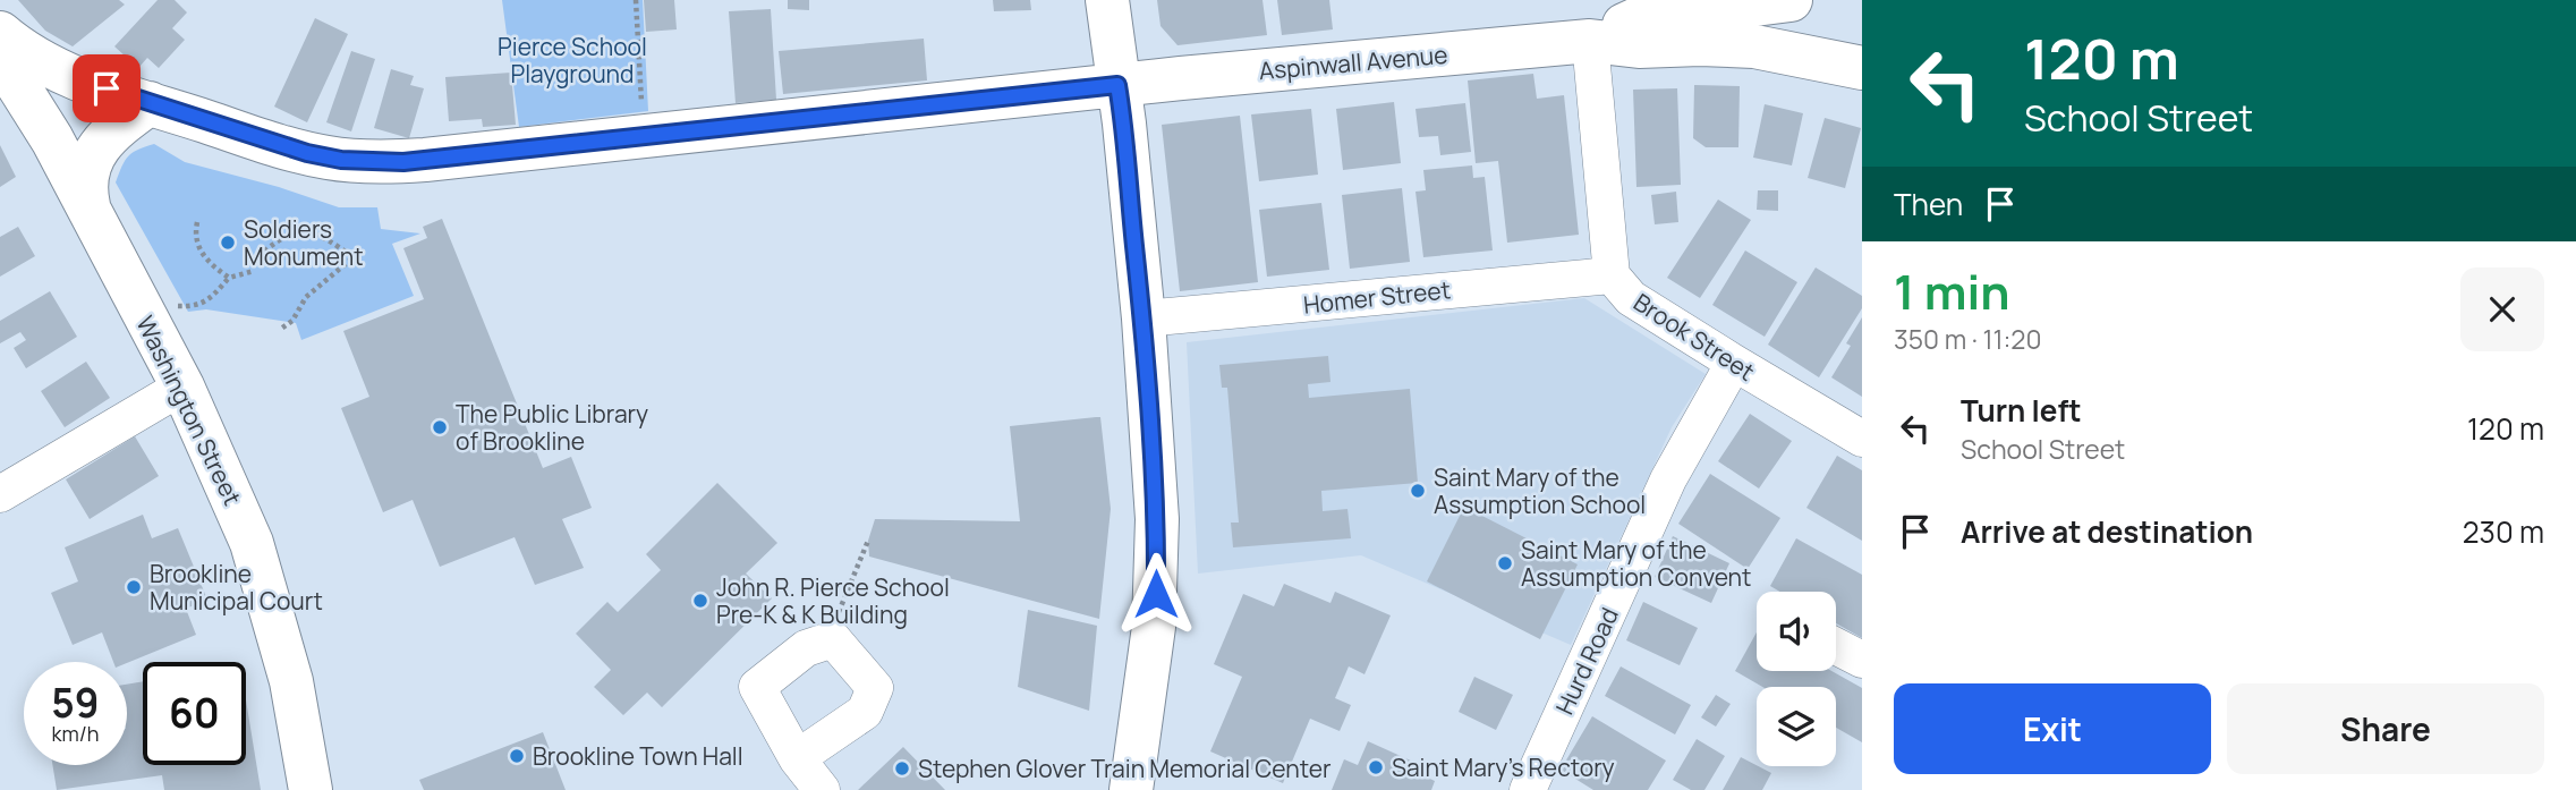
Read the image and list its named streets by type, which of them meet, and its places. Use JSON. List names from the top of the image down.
{
  "streets": {
    "main road": ["Aspinwall Avenue", "Washington Street"],
    "street": ["Homer Street", "Brook Street", "Hurd Road"]
  },
  "crossings": [
    ["Aspinwall Avenue", "Brook Street"],
    ["Homer Street", "Brook Street"],
    ["Brook Street", "Hurd Road"]
  ],
  "parks": ["Pierce School Playground"],
  "places": [
    "Soldiers Monument",
    "The Public Library of Brookline",
    "Saint Mary of the Assumption School",
    "Saint Mary of the Assumption Convent",
    "Brookline Municipal Court",
    "John R. Pierce School Pre-K & K Building",
    "Brookline Town Hall",
    "Saint Mary's Rectory",
    "Stephen Glover Train Memorial Center"
  ],
  "page": {
    "turn": ["120 m", "School Street"],
    "then": "Then",
    "heading": ["1 min", "350 m · 11:20"],
    "list": [
      {
        "name": "Turn left",
        "note": "School Street",
        "value": "120 m"
      },
      {
        "name": "Arrive at destination",
        "value": "230 m"
      }
    ],
    "speed": "59 km/h",
    "limit": "60",
    "buttons": ["Exit", "Share"]
  }
}
